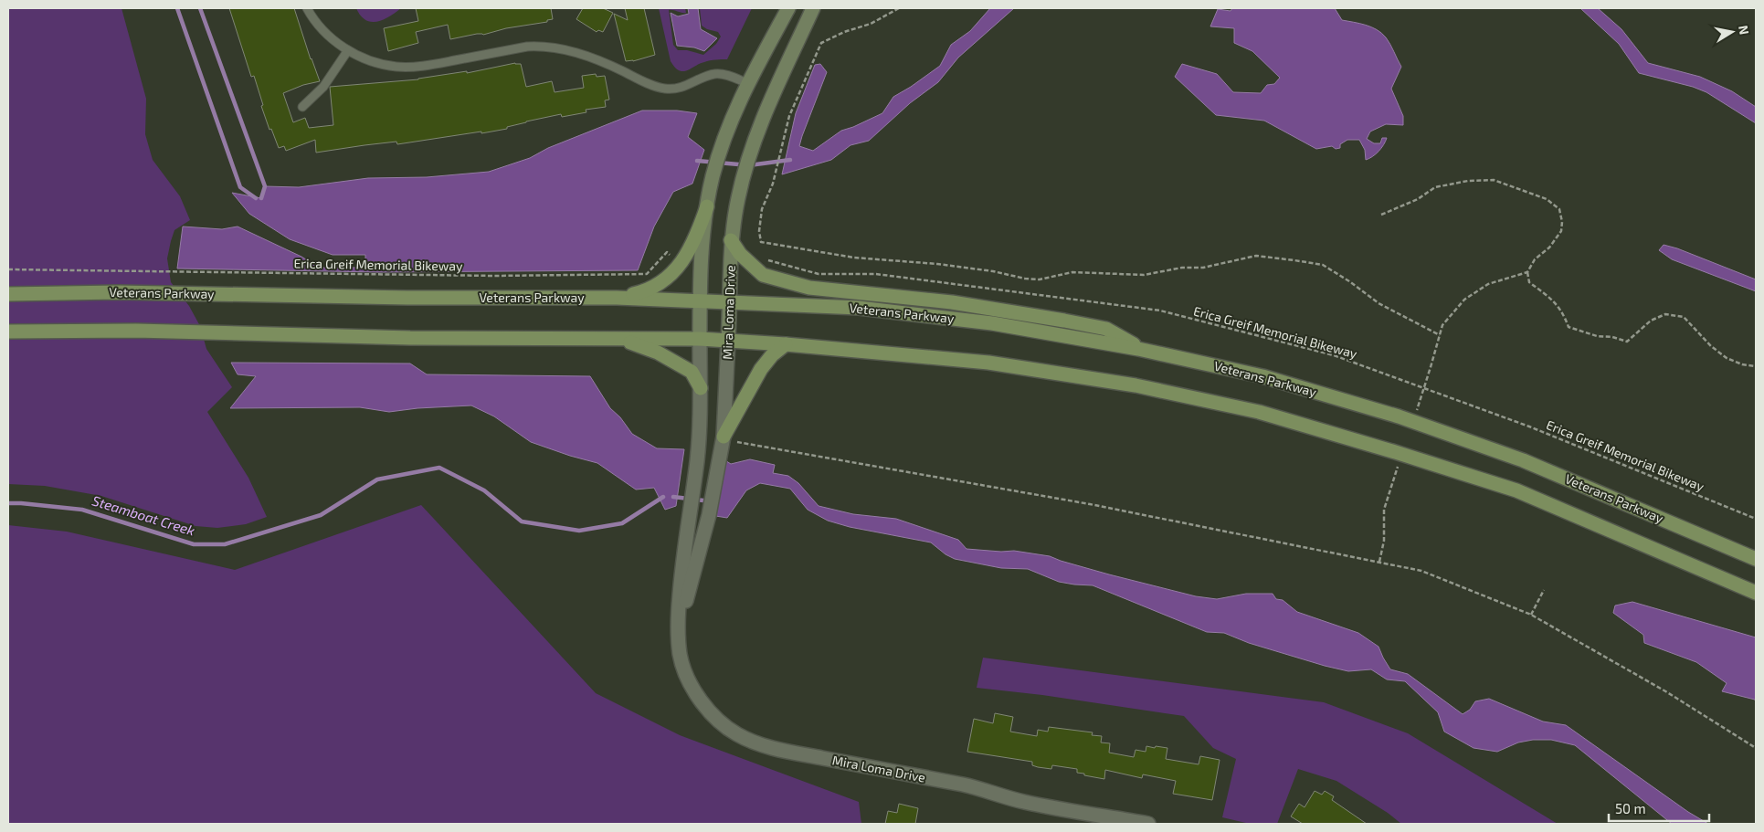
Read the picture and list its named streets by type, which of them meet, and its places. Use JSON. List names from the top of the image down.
{
  "streets": {
    "main road": ["Veterans Parkway", "Mira Loma Drive"],
    "path": ["Erica Greif Memorial Bikeway"]
  },
  "crossings": [
    ["Veterans Parkway", "Mira Loma Drive"]
  ],
  "water": ["Steamboat Creek"],
  "scale_bar": "50 m",
  "north": "right"
}
